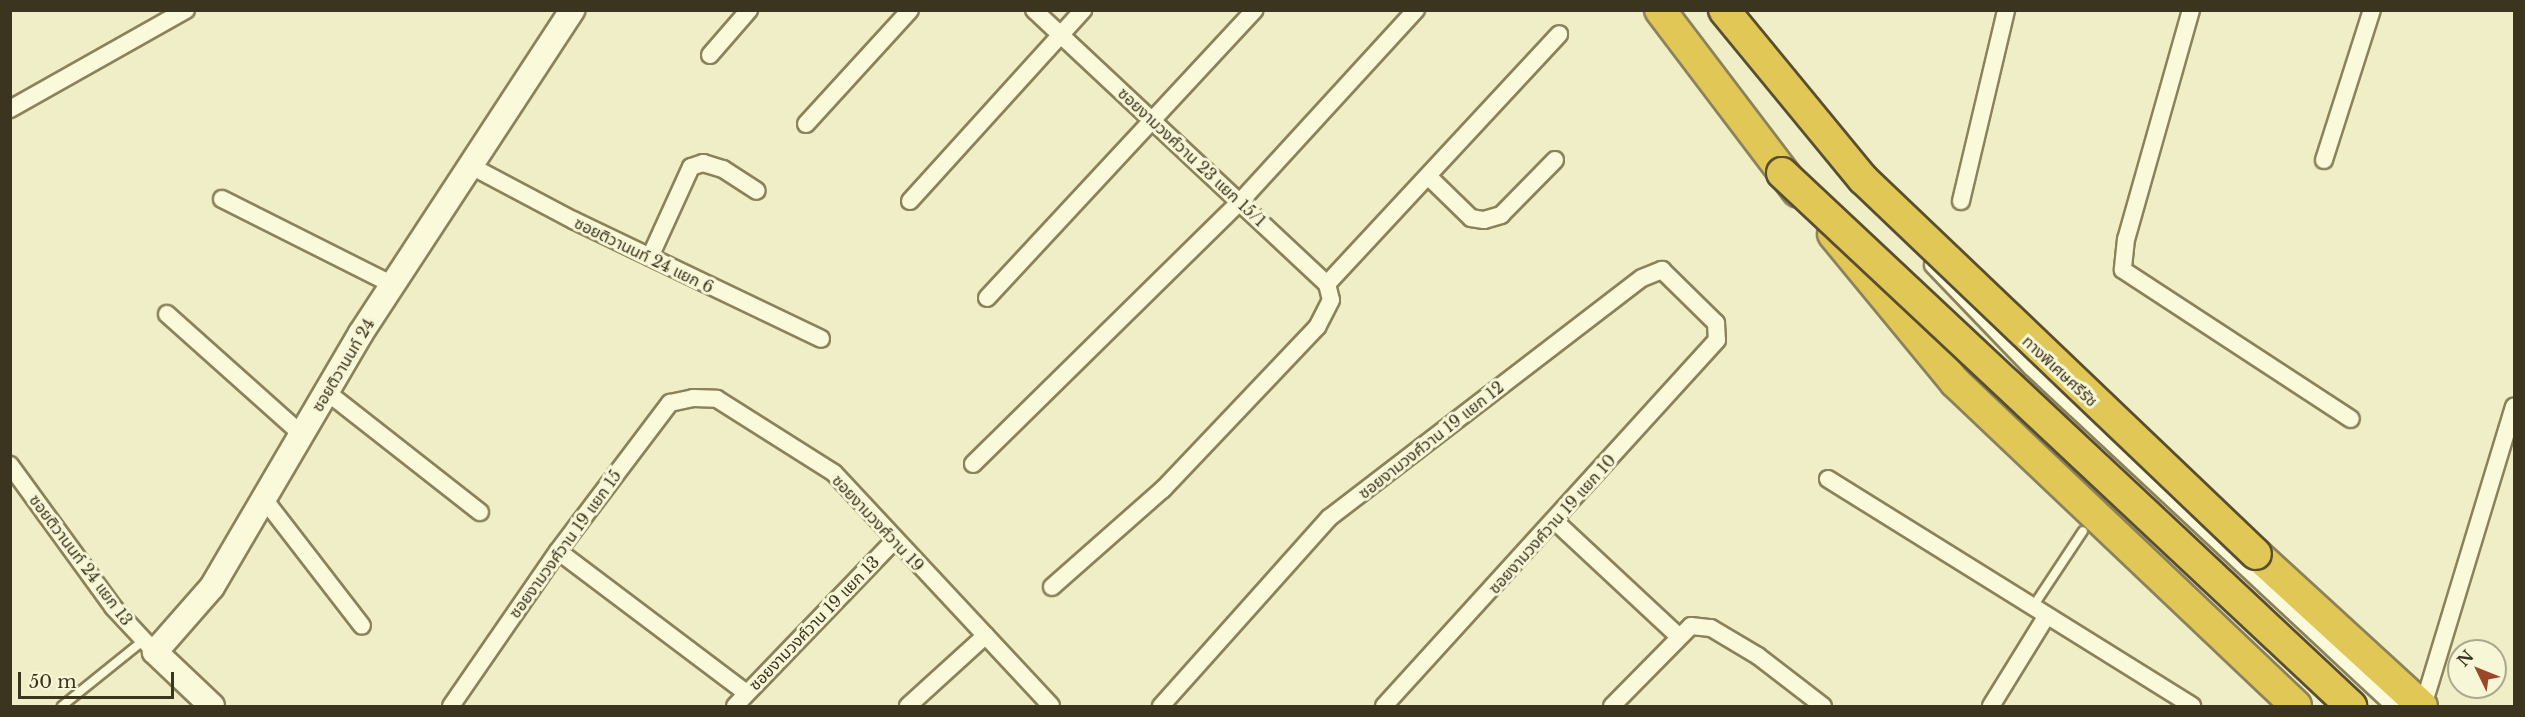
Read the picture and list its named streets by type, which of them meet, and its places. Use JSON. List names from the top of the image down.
{
  "streets": {
    "highway": ["ทางพิเศษศรีรัช"],
    "street": [
      "ซอยงามวงศ์วาน 23 แยก 15/1",
      "ซอยติวานนท์ 24 แยก 6",
      "ซอยติวานนท์ 24",
      "ซอยงามวงศ์วาน 19 แยก 12",
      "ซอยงามวงศ์วาน 19",
      "ซอยงามวงศ์วาน 19 แยก 10",
      "ซอยงามวงศ์วาน 19 แยก 15",
      "ซอยติวานนท์ 24 แยก 13",
      "ซอยงามวงศ์วาน 19 แยก 13"
    ]
  },
  "crossings": [
    ["ซอยติวานนท์ 24 แยก 6", "ซอยติวานนท์ 24"],
    ["ซอยติวานนท์ 24", "ซอยติวานนท์ 24 แยก 13"],
    ["ซอยงามวงศ์วาน 19 แยก 12", "ซอยงามวงศ์วาน 19 แยก 10"],
    ["ซอยงามวงศ์วาน 19", "ซอยงามวงศ์วาน 19 แยก 15"],
    ["ซอยงามวงศ์วาน 19", "ซอยงามวงศ์วาน 19 แยก 13"]
  ],
  "scale_bar": "50 m",
  "north": "top left"
}
